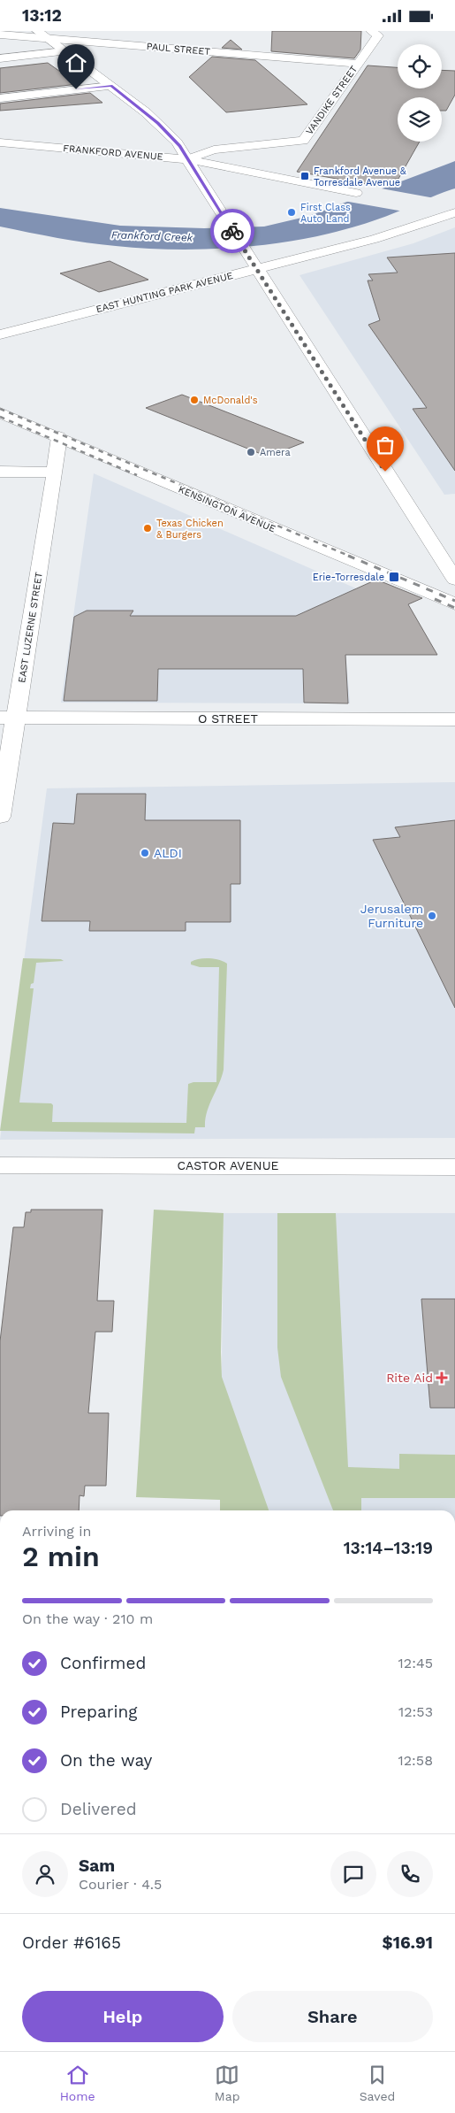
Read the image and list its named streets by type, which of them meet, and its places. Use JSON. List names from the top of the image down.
{
  "streets": {
    "main road": [
      "PAUL STREET",
      "VANDIKE STREET",
      "FRANKFORD AVENUE",
      "EAST HUNTING PARK AVENUE",
      "KENSINGTON AVENUE",
      "EAST LUZERNE STREET",
      "O STREET",
      "CASTOR AVENUE"
    ]
  },
  "crossings": [
    ["PAUL STREET", "VANDIKE STREET"],
    ["VANDIKE STREET", "FRANKFORD AVENUE"],
    ["KENSINGTON AVENUE", "EAST LUZERNE STREET"],
    ["EAST LUZERNE STREET", "O STREET"]
  ],
  "water": ["Frankford Creek"],
  "places": {
    "transit": ["Frankford Avenue & Torresdale Avenue", "Erie-Torresdale"],
    "other": [
      "First Class Auto Land",
      "McDonald's",
      "Amera",
      "Texas Chicken & Burgers",
      "ALDI",
      "Jerusalem Furniture"
    ],
    "health": ["Rite Aid"]
  },
  "page": {
    "status": "13:12",
    "heading": ["2 min", "Arriving in", "13:14–13:19"],
    "panel": [
      "Sam",
      "Courier · 4.5",
      "Order #6165",
      "$16.91"
    ],
    "bar": "On the way · 210 m",
    "list": [
      ["Confirmed", "12:45"],
      ["Preparing", "12:53"],
      ["On the way", "12:58"],
      "Delivered"
    ],
    "buttons": ["Help", "Share"],
    "tabs": ["Home", "Map", "Saved"]
  }
}
